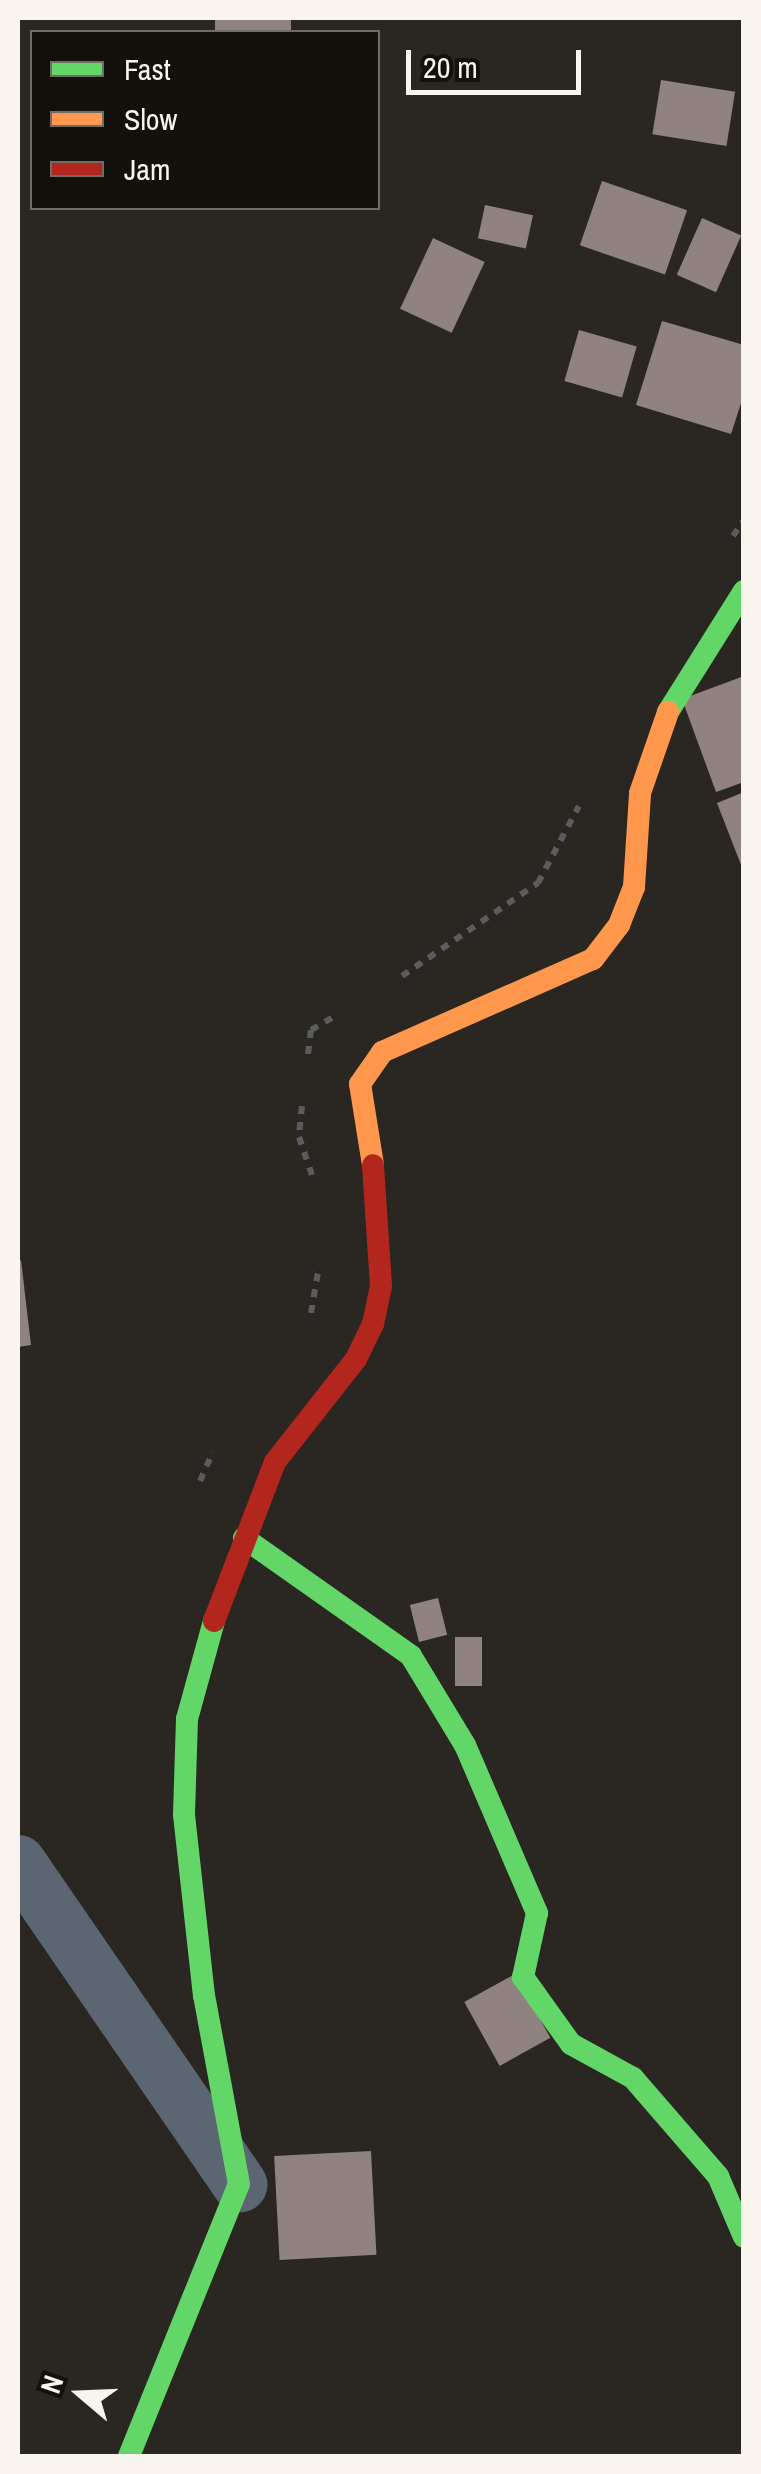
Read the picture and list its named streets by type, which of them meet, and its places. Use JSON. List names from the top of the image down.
{
  "legend": ["Fast", "Slow", "Jam"],
  "scale_bar": "20 m",
  "north": "left"
}
